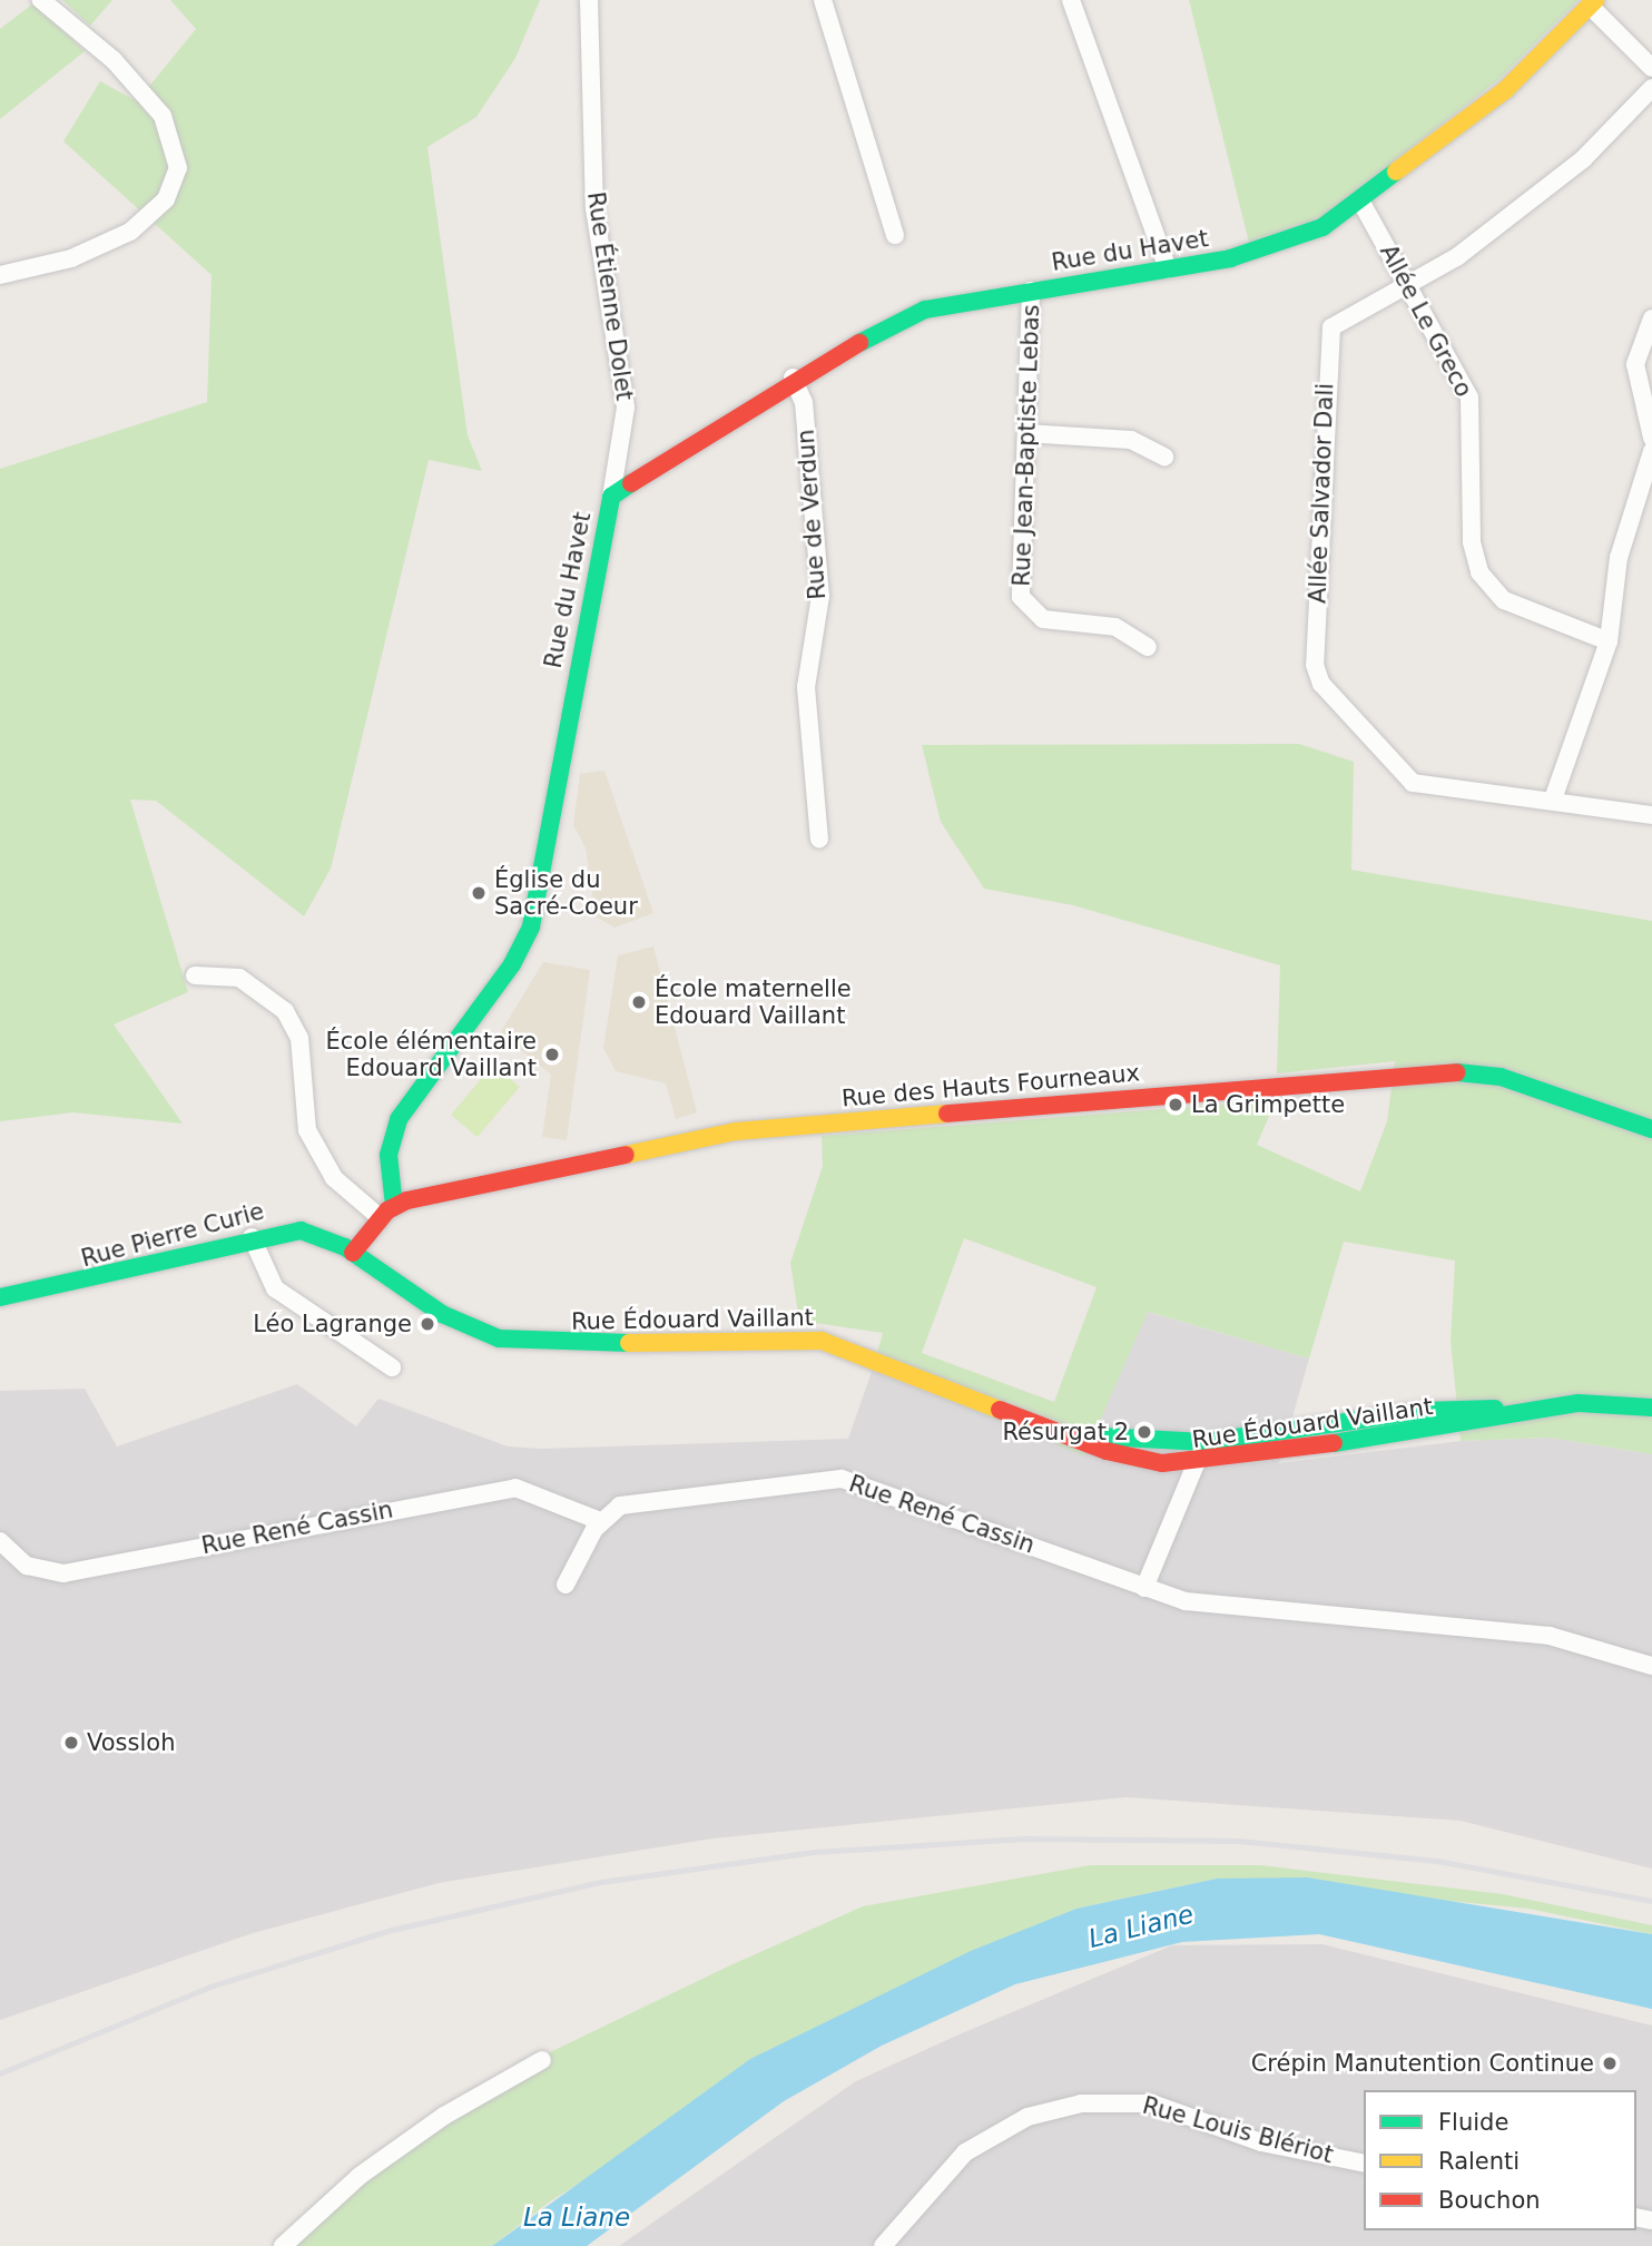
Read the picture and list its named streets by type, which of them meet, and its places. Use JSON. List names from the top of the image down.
{
  "streets": {
    "street": [
      "Rue du Havet",
      "Rue Étienne Dolet",
      "Allée Le Greco",
      "Rue Jean-Baptiste Lebas",
      "Allée Salvador Dali",
      "Rue de Verdun",
      "Rue des Hauts Fourneaux",
      "Rue Pierre Curie",
      "Rue Édouard Vaillant",
      "Rue René Cassin",
      "Rue Louis Blériot"
    ]
  },
  "crossings": [
    ["Rue du Havet", "Rue Étienne Dolet"],
    ["Rue du Havet", "Allée Le Greco"],
    ["Rue du Havet", "Rue Jean-Baptiste Lebas"],
    ["Rue du Havet", "Rue de Verdun"],
    ["Rue du Havet", "Rue des Hauts Fourneaux"],
    ["Allée Le Greco", "Allée Salvador Dali"],
    ["Rue des Hauts Fourneaux", "Rue Pierre Curie"],
    ["Rue des Hauts Fourneaux", "Rue Édouard Vaillant"],
    ["Rue Pierre Curie", "Rue Édouard Vaillant"]
  ],
  "water": ["La Liane"],
  "places": [
    "Église du Sacré-Coeur",
    "École maternelle Edouard Vaillant",
    "École élémentaire Edouard Vaillant",
    "La Grimpette",
    "Léo Lagrange",
    "Résurgat 2",
    "Vossloh",
    "Crépin Manutention Continue"
  ],
  "legend": ["Fluide", "Ralenti", "Bouchon"]
}
